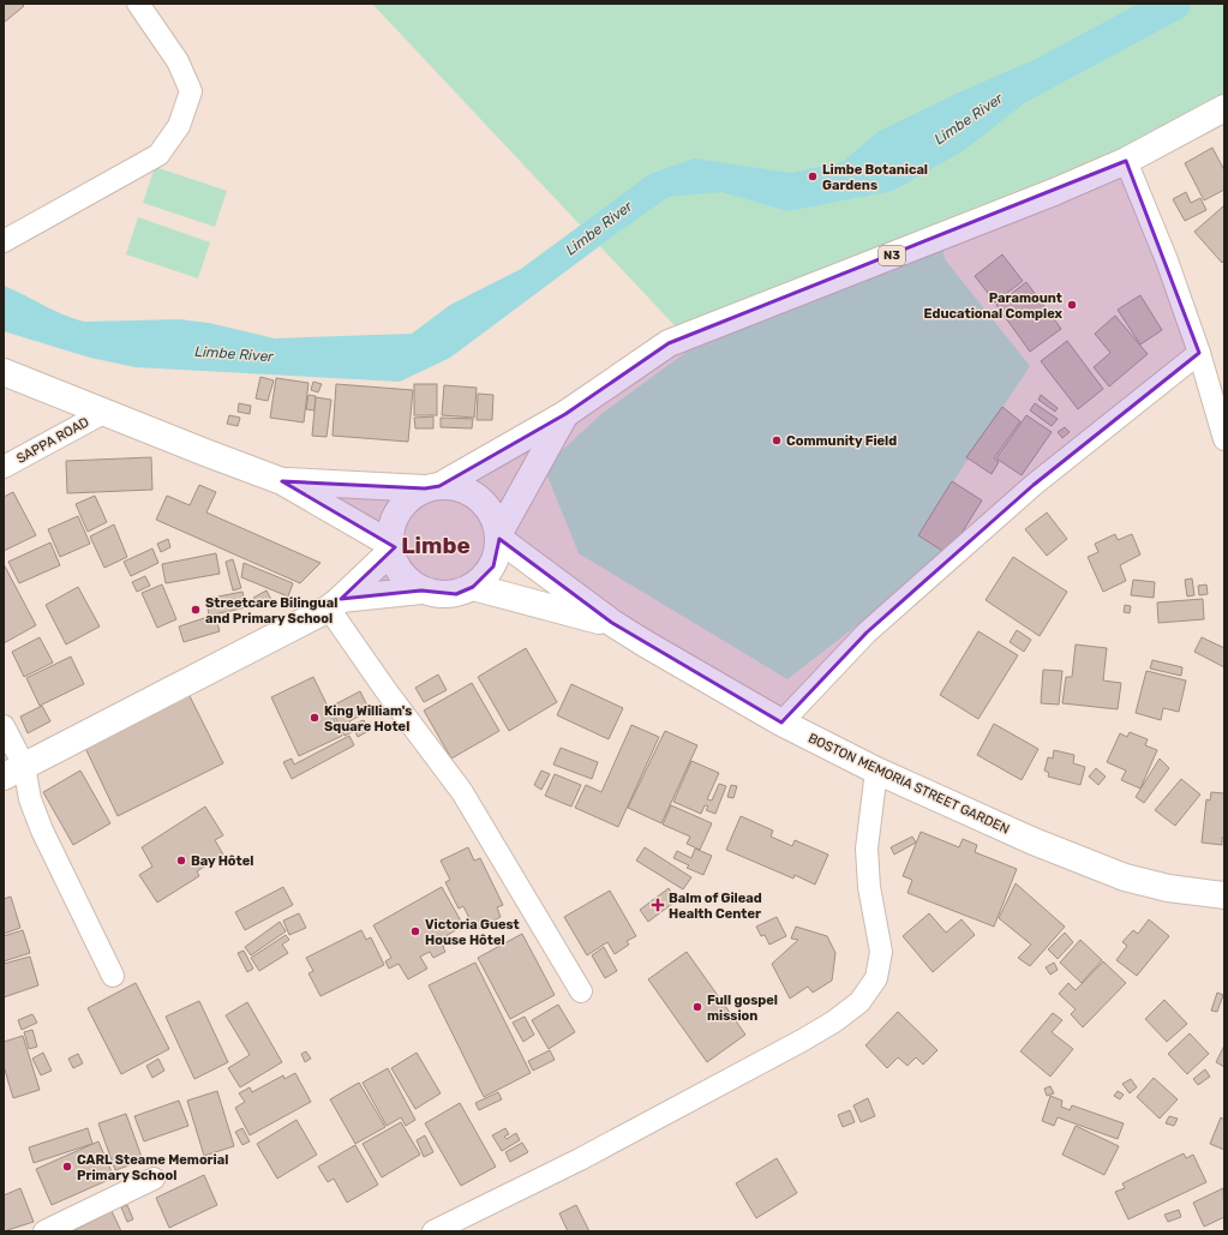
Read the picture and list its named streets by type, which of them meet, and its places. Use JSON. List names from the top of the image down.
{
  "streets": {
    "main road": ["N3", "BOSTON MEMORIA STREET GARDEN"],
    "street": ["SAPPA ROAD"]
  },
  "districts": ["Limbe"],
  "water": ["Limbe River"],
  "places": {
    "other": [
      "Limbe Botanical Gardens",
      "Paramount Educational Complex",
      "Community Field",
      "Streetcare Bilingual and Primary School",
      "King William's Square Hotel",
      "Bay Hôtel",
      "Victoria Guest House Hôtel",
      "Full gospel mission",
      "CARL Steame Memorial Primary School"
    ],
    "health": ["Balm of Gilead Health Center"]
  }
}
